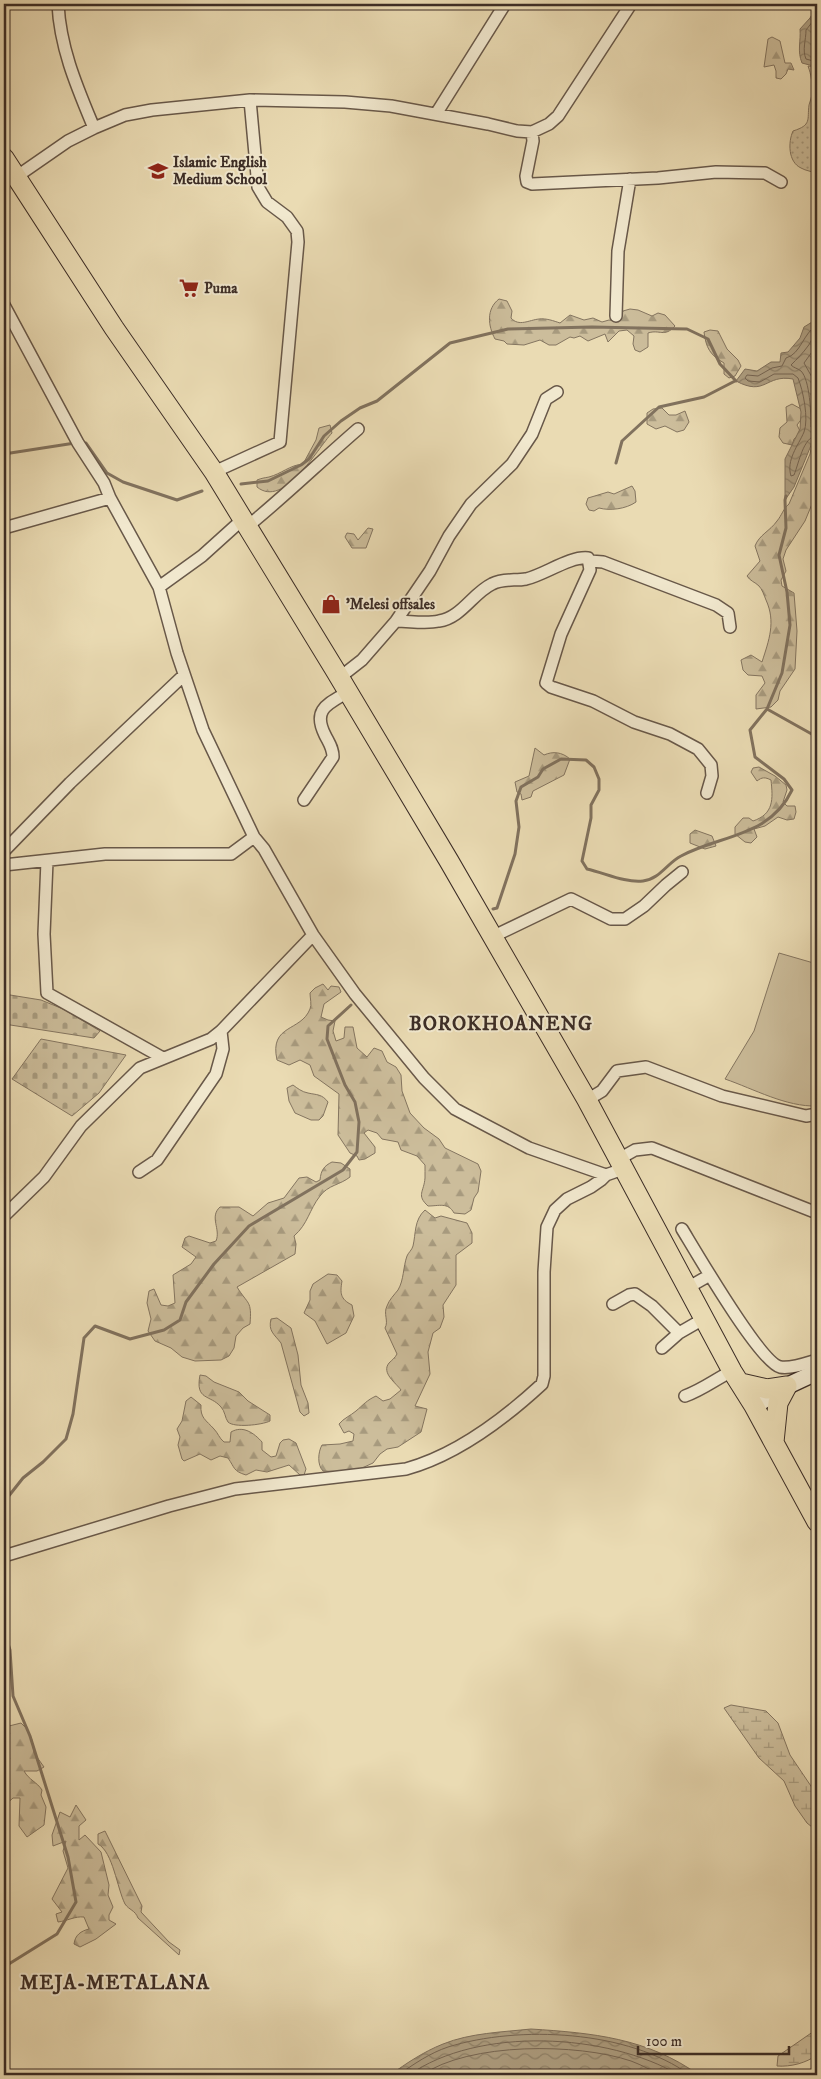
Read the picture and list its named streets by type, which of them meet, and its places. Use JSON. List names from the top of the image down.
{
  "districts": ["BOROKHOANENG", "MEJA-METALANA"],
  "places": {
    "school or university": ["Islamic English Medium School"],
    "supermarket": ["Puma"],
    "shop": ["'Melesi offsales"]
  },
  "scale_bar": "100 m"
}
